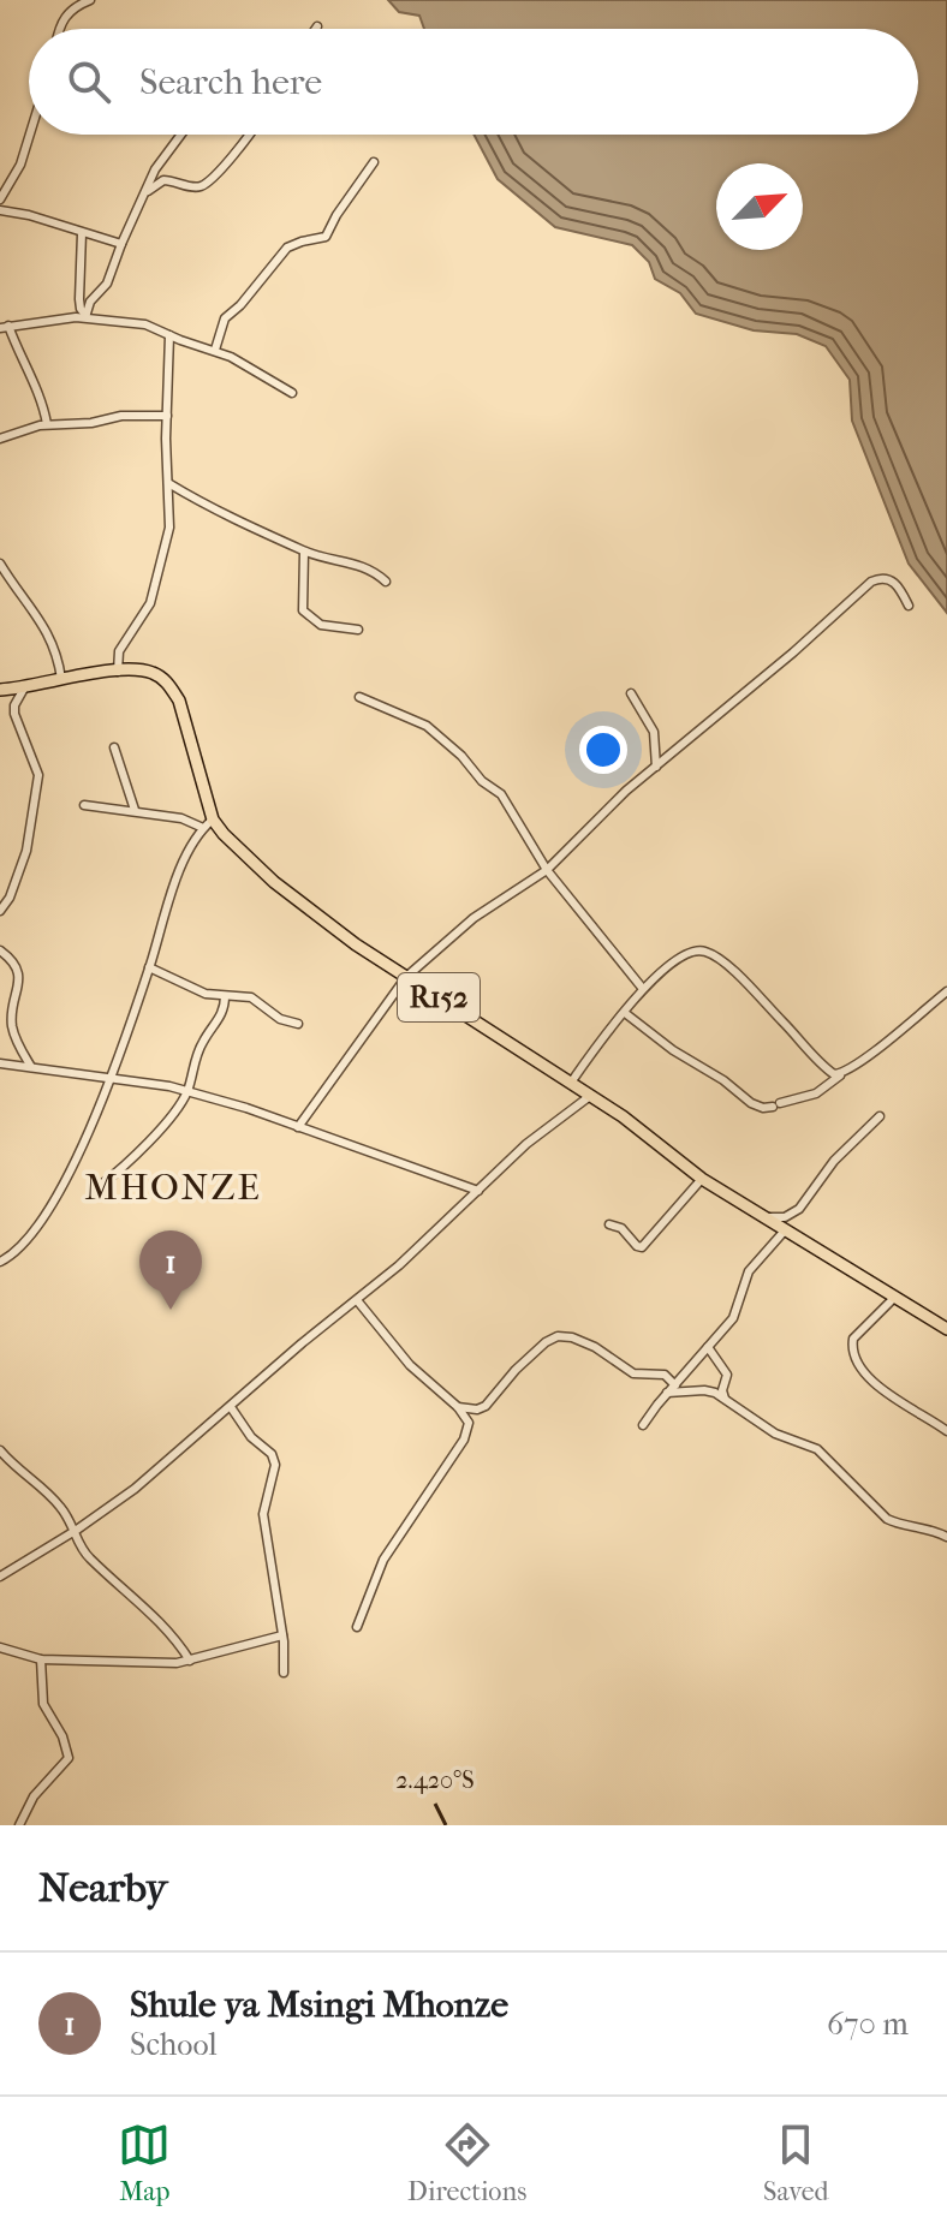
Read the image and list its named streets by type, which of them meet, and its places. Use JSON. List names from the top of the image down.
{
  "streets": {
    "main road": ["R152"]
  },
  "districts": ["MHONZE"],
  "north": "top right",
  "page": {
    "search": "Search here",
    "pins": "1",
    "heading": "Nearby",
    "list": [
      {
        "mark": "1",
        "name": "Shule ya Msingi Mhonze",
        "note": "School",
        "value": "670 m"
      }
    ],
    "nav": ["Map", "Directions", "Saved"]
  },
  "coordinates": ["2.420°S"]
}
